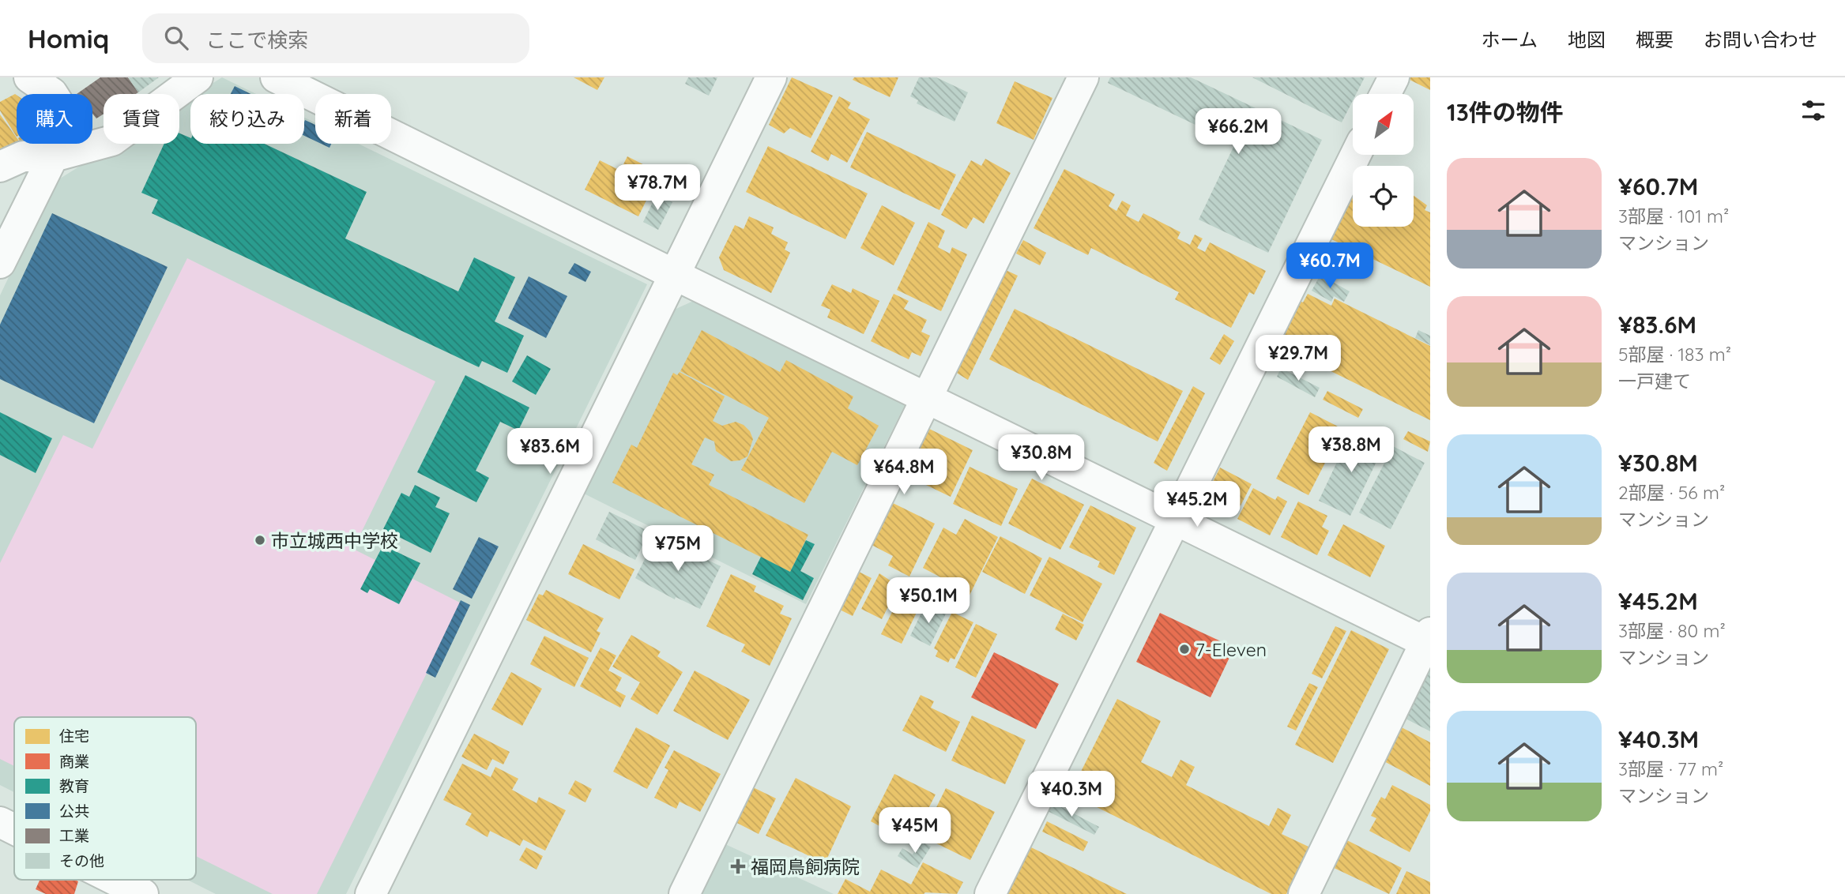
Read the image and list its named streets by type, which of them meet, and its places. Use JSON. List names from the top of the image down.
{
  "places": {
    "other": ["市立城西中学校", "7-Eleven"],
    "health": ["福岡鳥飼病院"]
  },
  "legend": [
    "住宅",
    "商業",
    "教育",
    "公共",
    "工業",
    "その他"
  ],
  "north": "top right",
  "page": {
    "header": "Homiq",
    "search": "ここで検索",
    "nav": [
      "ホーム",
      "地図",
      "概要",
      "お問い合わせ"
    ],
    "heading": "13件の物件",
    "chip": [
      "購入",
      "賃貸",
      "絞り込み",
      "新着"
    ],
    "price": [
      "¥66.2M",
      "¥78.7M",
      "¥60.7M",
      "¥29.7M",
      "¥38.8M",
      "¥83.6M",
      "¥30.8M",
      "¥64.8M",
      "¥45.2M",
      "¥75M",
      "¥50.1M",
      "¥40.3M",
      "¥45M"
    ],
    "list": [
      {
        "name": "¥60.7M",
        "note": "3部屋 · 101 m² · マンション"
      },
      {
        "name": "¥83.6M",
        "note": "5部屋 · 183 m² · 一戸建て"
      },
      {
        "name": "¥30.8M",
        "note": "2部屋 · 56 m² · マンション"
      },
      {
        "name": "¥45.2M",
        "note": "3部屋 · 80 m² · マンション"
      },
      {
        "name": "¥40.3M",
        "note": "3部屋 · 77 m² · マンション"
      }
    ]
  }
}
